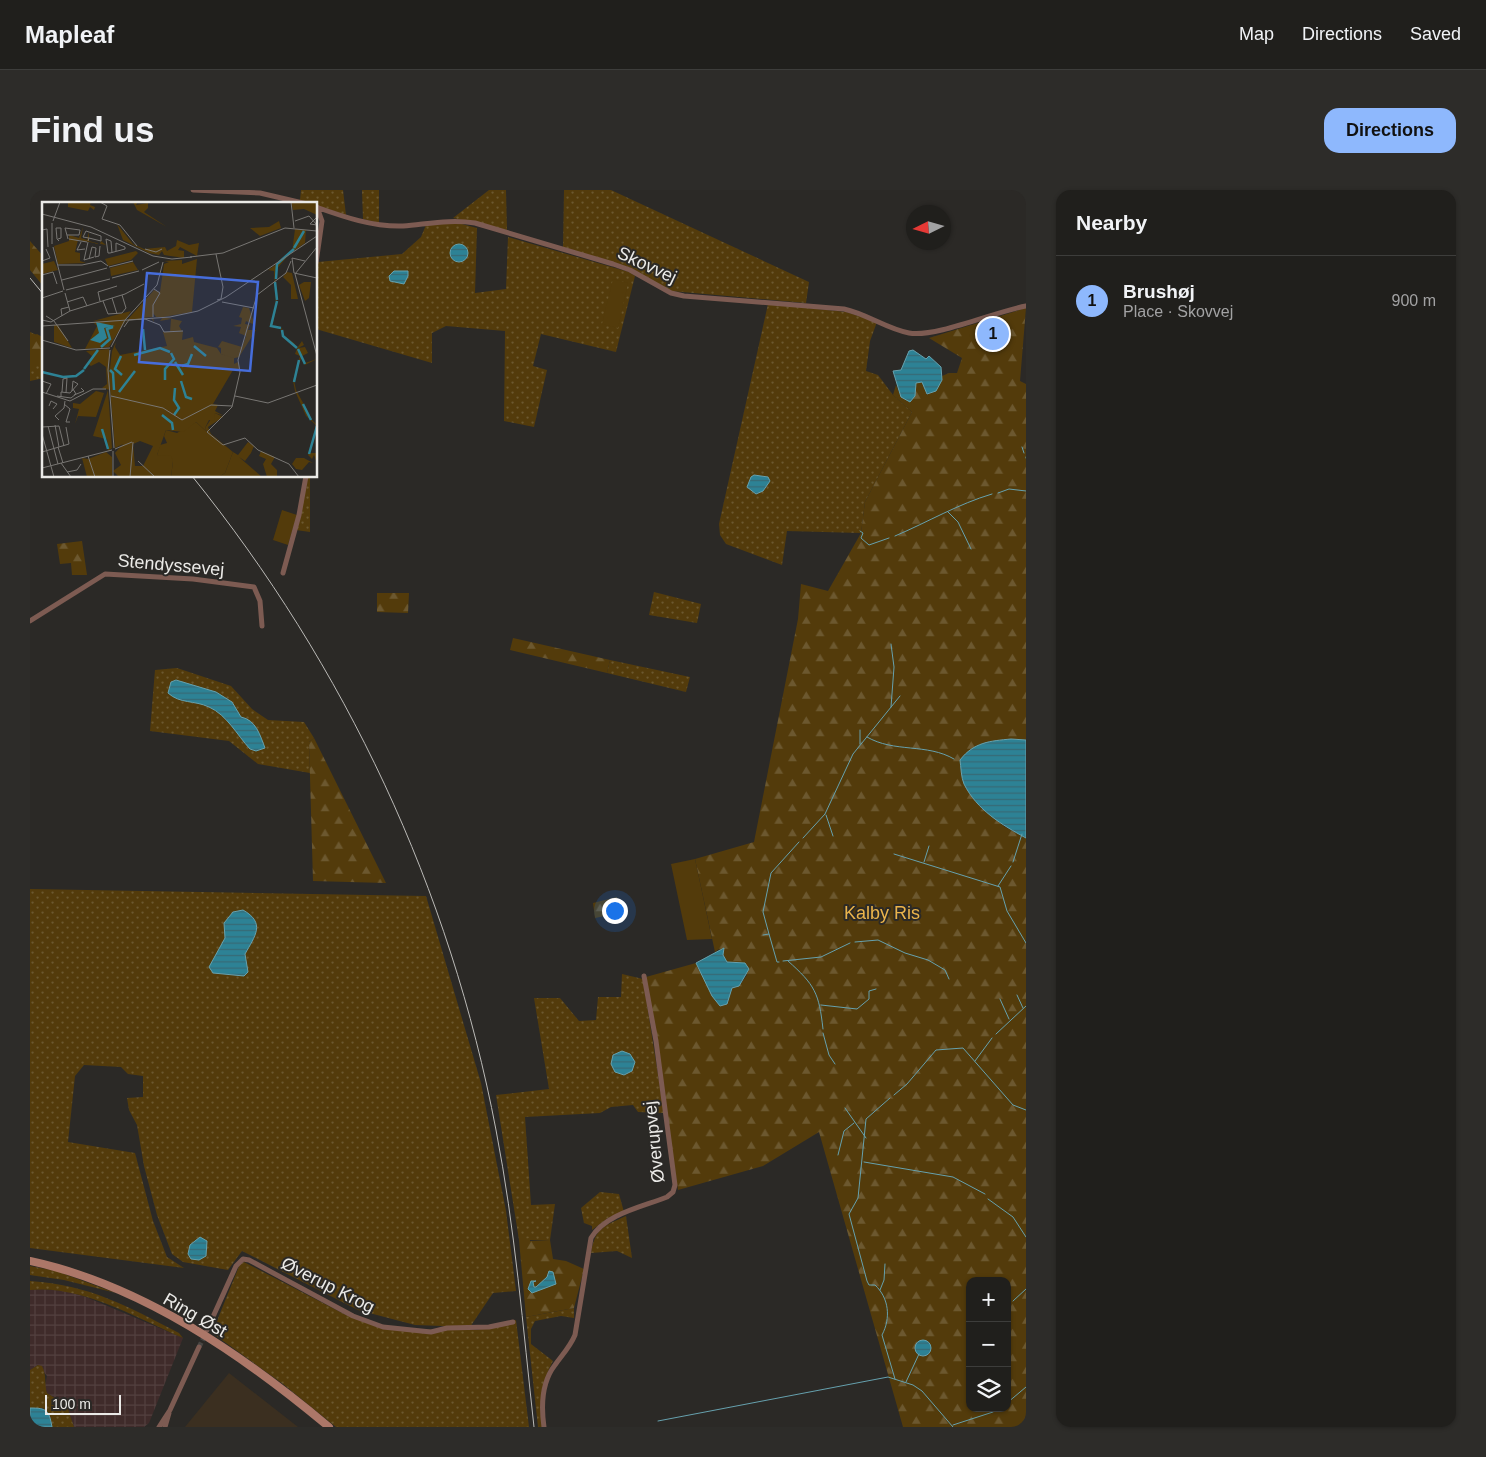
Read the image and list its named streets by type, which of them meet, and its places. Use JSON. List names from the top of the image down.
{
  "streets": {
    "main road": ["Ring Øst"],
    "street": [
      "Skovvej",
      "Stendyssevej",
      "Øverupvej",
      "Øverup Krog"
    ]
  },
  "parks": ["Kalby Ris"],
  "scale_bar": "100 m",
  "north": "left",
  "page": {
    "header": "Mapleaf",
    "nav": ["Map", "Directions", "Saved"],
    "buttons": "Directions",
    "title": "Find us",
    "heading": "Nearby",
    "list": [
      {
        "mark": "1",
        "name": "Brushøj",
        "note": "Place · Skovvej",
        "value": "900 m"
      }
    ],
    "pins": "1",
    "map_buttons": ["+", "−"],
    "scale": "100 m"
  }
}
